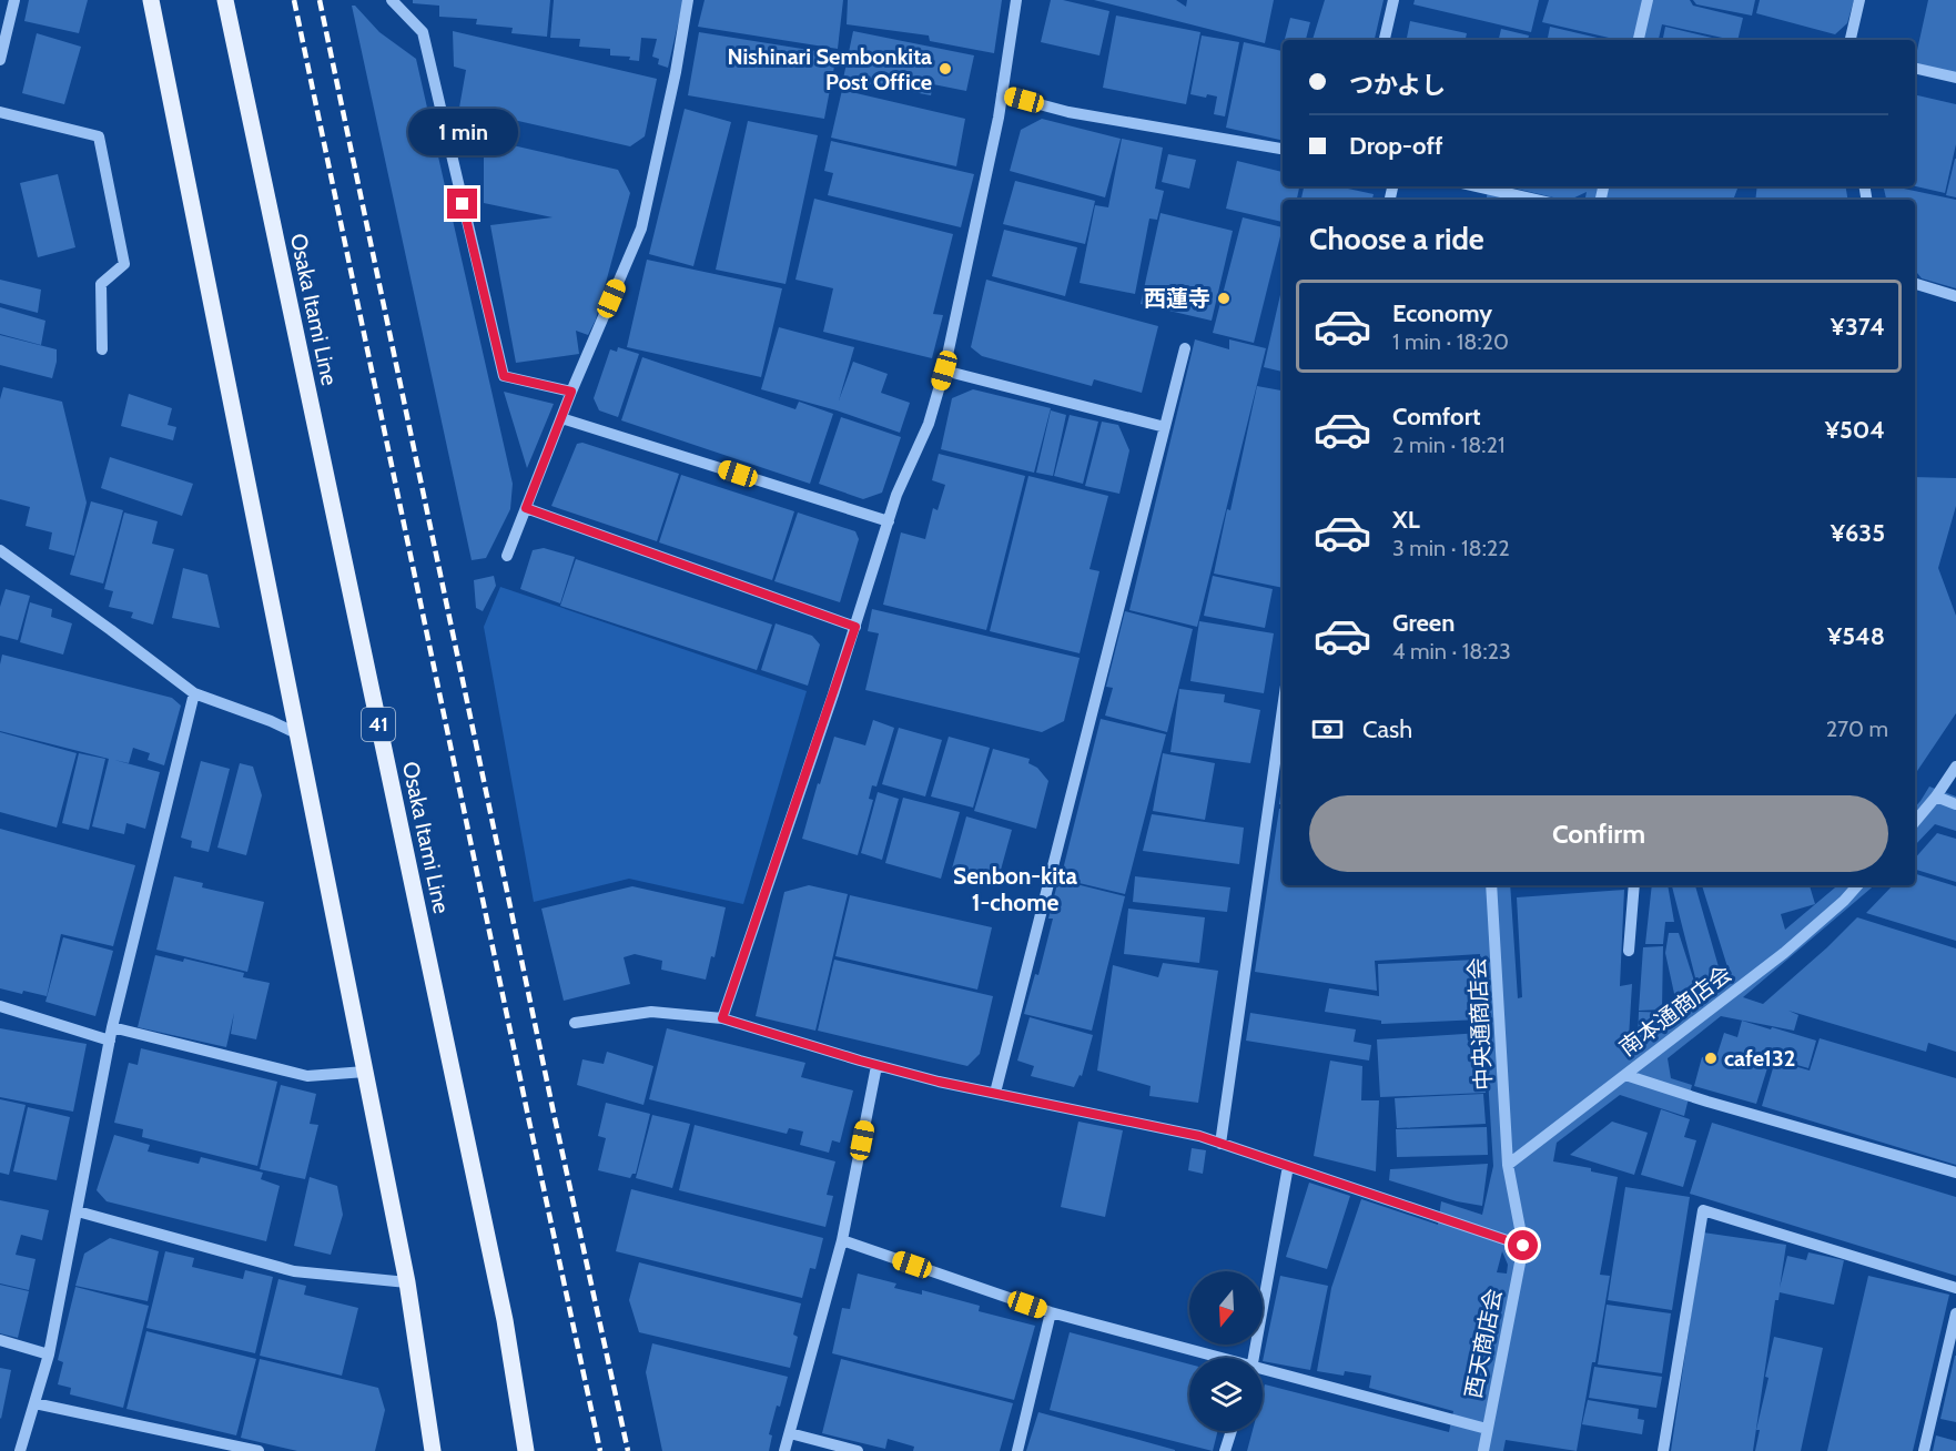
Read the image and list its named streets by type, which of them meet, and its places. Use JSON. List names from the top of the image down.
{
  "streets": {
    "main road": ["Osaka Itami Line", "41"],
    "street": ["南本通商店会", "中央通商店会", "西天商店会"]
  },
  "crossings": [
    ["南本通商店会", "中央通商店会"],
    ["南本通商店会", "西天商店会"],
    ["中央通商店会", "西天商店会"]
  ],
  "districts": ["Senbon-kita 1-chome"],
  "places": ["Nishinari Sembonkita Post Office", "西蓮寺", "cafe132"],
  "north": "bottom",
  "page": {
    "banner": ["つかよし", "Drop-off"],
    "bubble": "1 min",
    "heading": "Choose a ride",
    "list": [
      {
        "name": "Economy",
        "note": "1 min · 18:20",
        "value": "¥374"
      },
      {
        "name": "Comfort",
        "note": "2 min · 18:21",
        "value": "¥504"
      },
      {
        "name": "XL",
        "note": "3 min · 18:22",
        "value": "¥635"
      },
      {
        "name": "Green",
        "note": "4 min · 18:23",
        "value": "¥548"
      }
    ],
    "pay": ["Cash", "270 m"],
    "buttons": "Confirm"
  }
}
